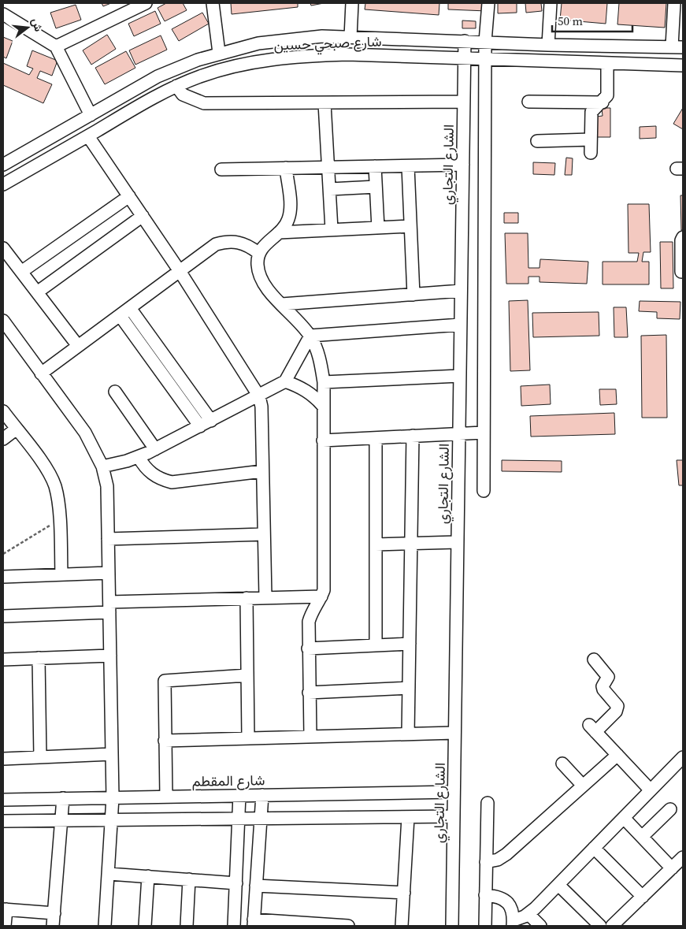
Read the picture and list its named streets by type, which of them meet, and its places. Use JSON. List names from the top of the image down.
{
  "streets": {
    "street": ["شارع صبحي حسين", "الشارع التجاري", "شارع المقطم"]
  },
  "crossings": [
    ["شارع صبحي حسين", "الشارع التجاري"],
    ["الشارع التجاري", "شارع المقطم"]
  ],
  "scale_bar": "50 m",
  "north": "right"
}
